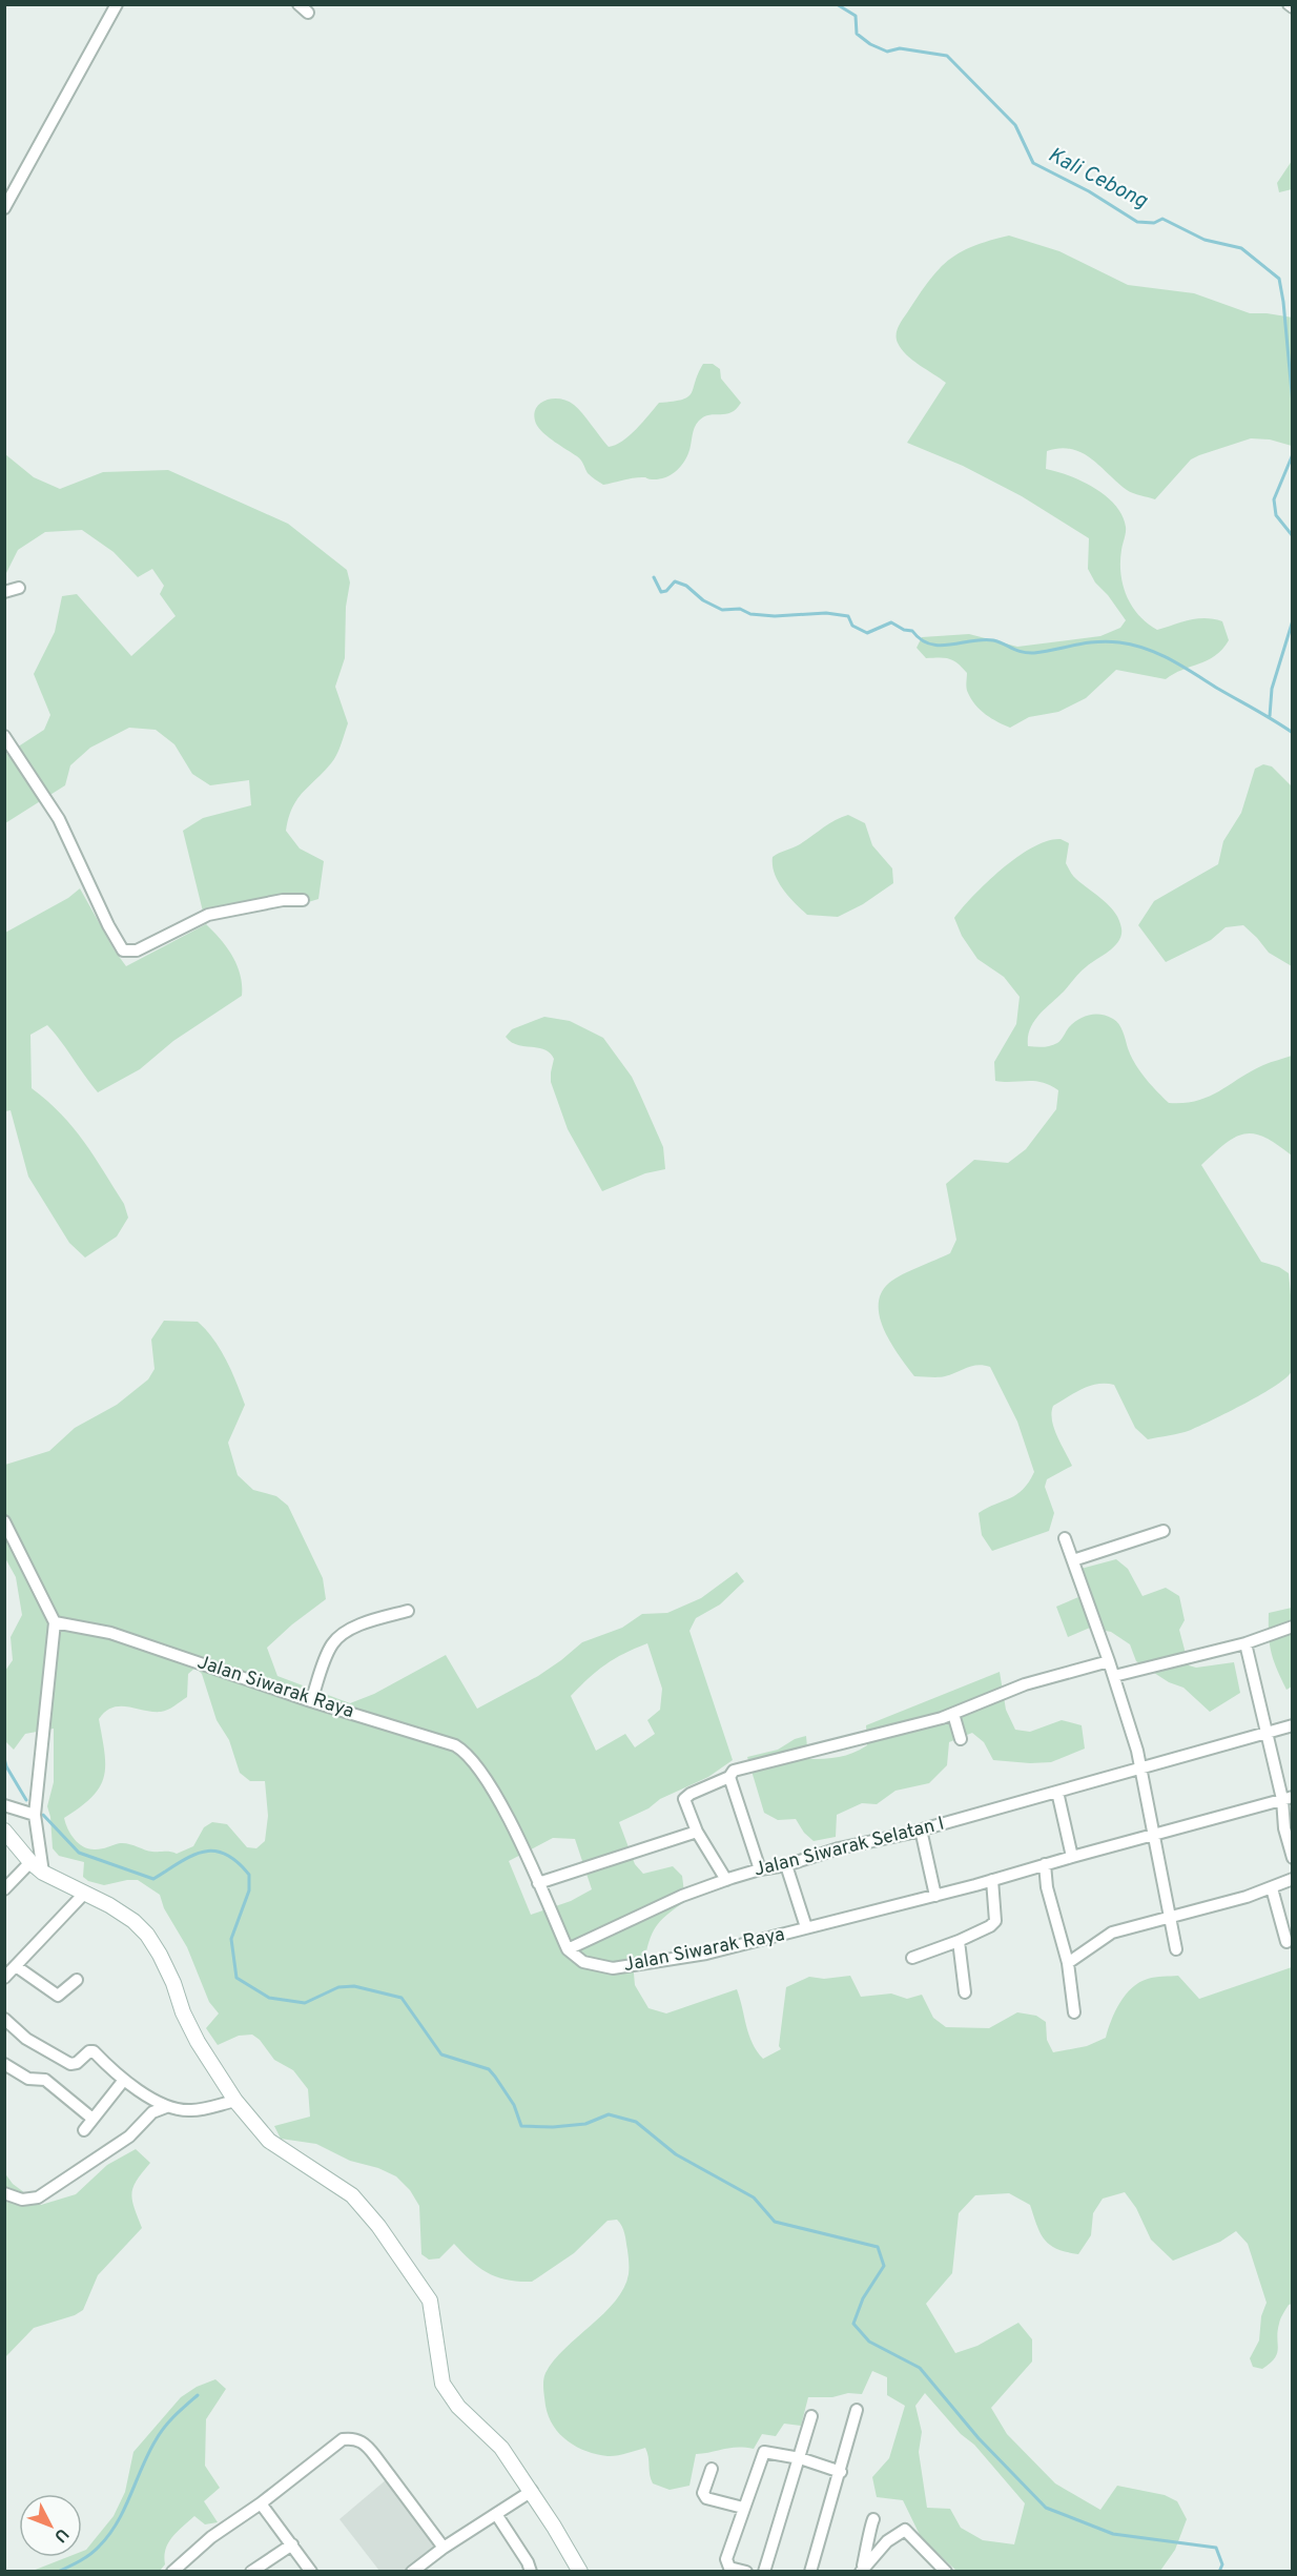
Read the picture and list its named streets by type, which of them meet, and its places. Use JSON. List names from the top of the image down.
{
  "streets": {
    "street": ["Jalan Siwarak Raya", "Jalan Siwarak Selatan I"]
  },
  "crossings": [
    ["Jalan Siwarak Raya", "Jalan Siwarak Selatan I"]
  ],
  "water": ["Kali Cebong"],
  "north": "bottom right"
}
